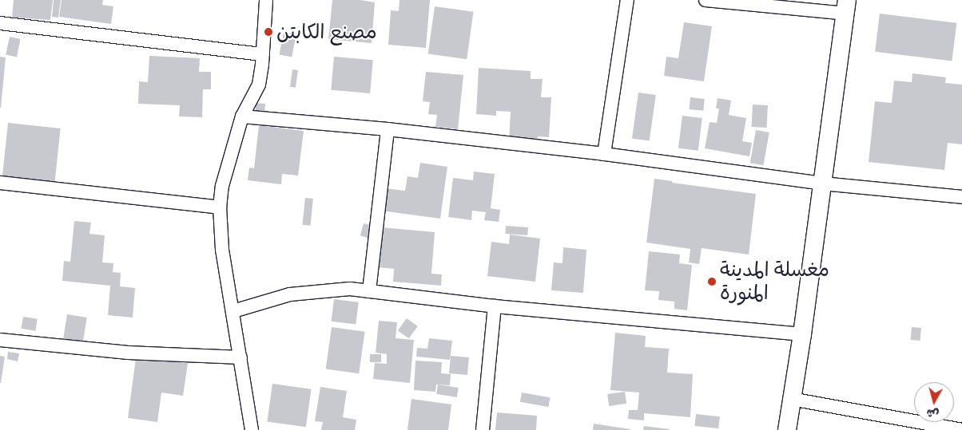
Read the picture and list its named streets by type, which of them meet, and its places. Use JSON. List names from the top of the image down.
{
  "places": ["مصنع الكابتن", "مغسلة المدينة المنورة"],
  "north": "bottom"
}
